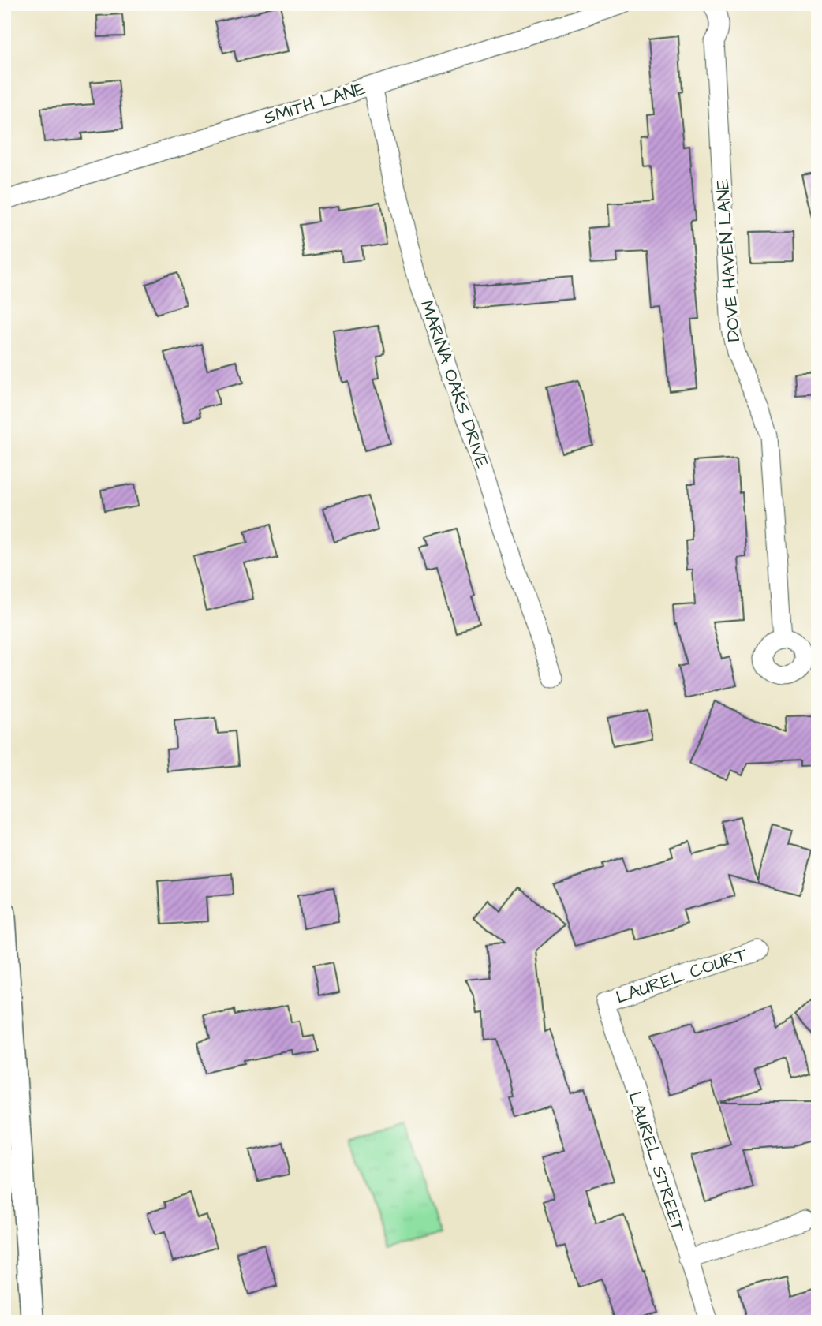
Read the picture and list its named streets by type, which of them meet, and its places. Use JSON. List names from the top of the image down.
{
  "streets": {
    "street": [
      "SMITH LANE",
      "DOVE HAVEN LANE",
      "MARINA OAKS DRIVE",
      "LAUREL COURT",
      "LAUREL STREET"
    ]
  },
  "crossings": [
    ["SMITH LANE", "MARINA OAKS DRIVE"],
    ["LAUREL COURT", "LAUREL STREET"]
  ]
}
